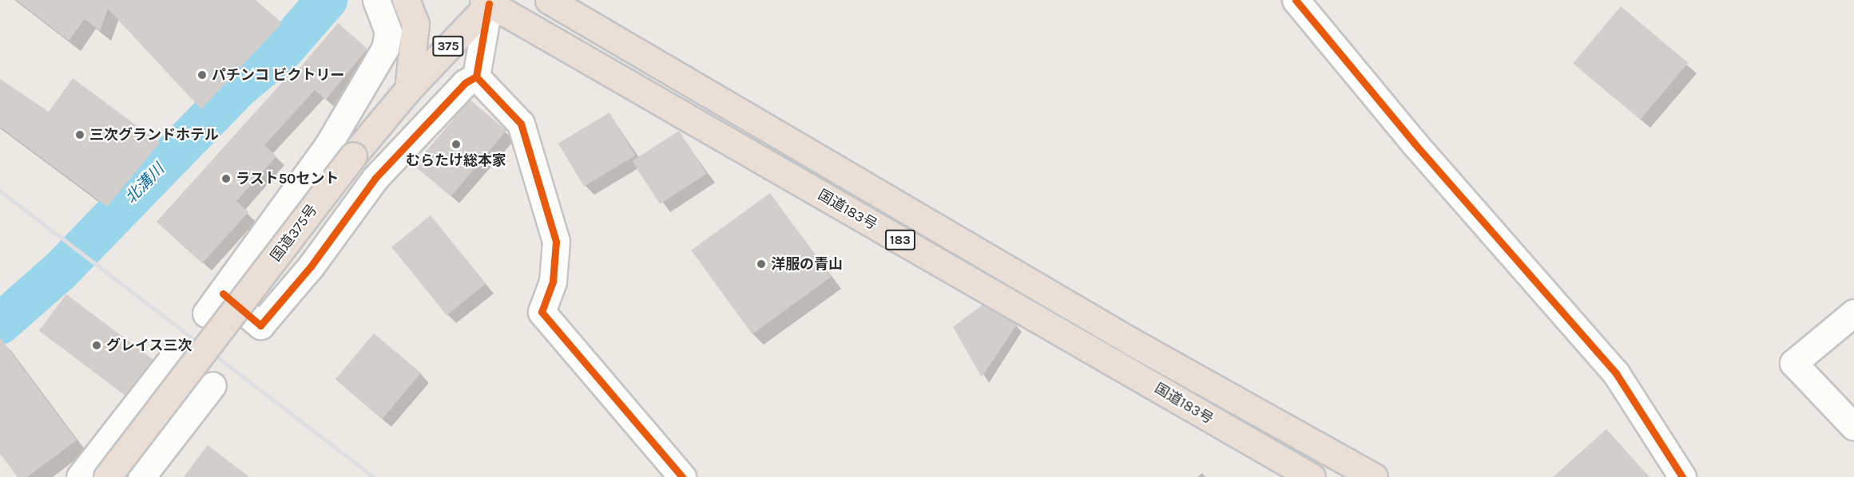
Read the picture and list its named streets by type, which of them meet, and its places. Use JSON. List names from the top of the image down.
{
  "streets": {
    "highway": [
      "375",
      "国道183号",
      "国道375号",
      "183"
    ]
  },
  "crossings": [
    ["国道183号", "国道375号"]
  ],
  "water": ["北溝川"],
  "places": [
    "パチンコ ビクトリー",
    "三次グランドホテル",
    "むらたけ総本家",
    "ラスト50セント",
    "洋服の青山",
    "グレイス三次"
  ]
}
